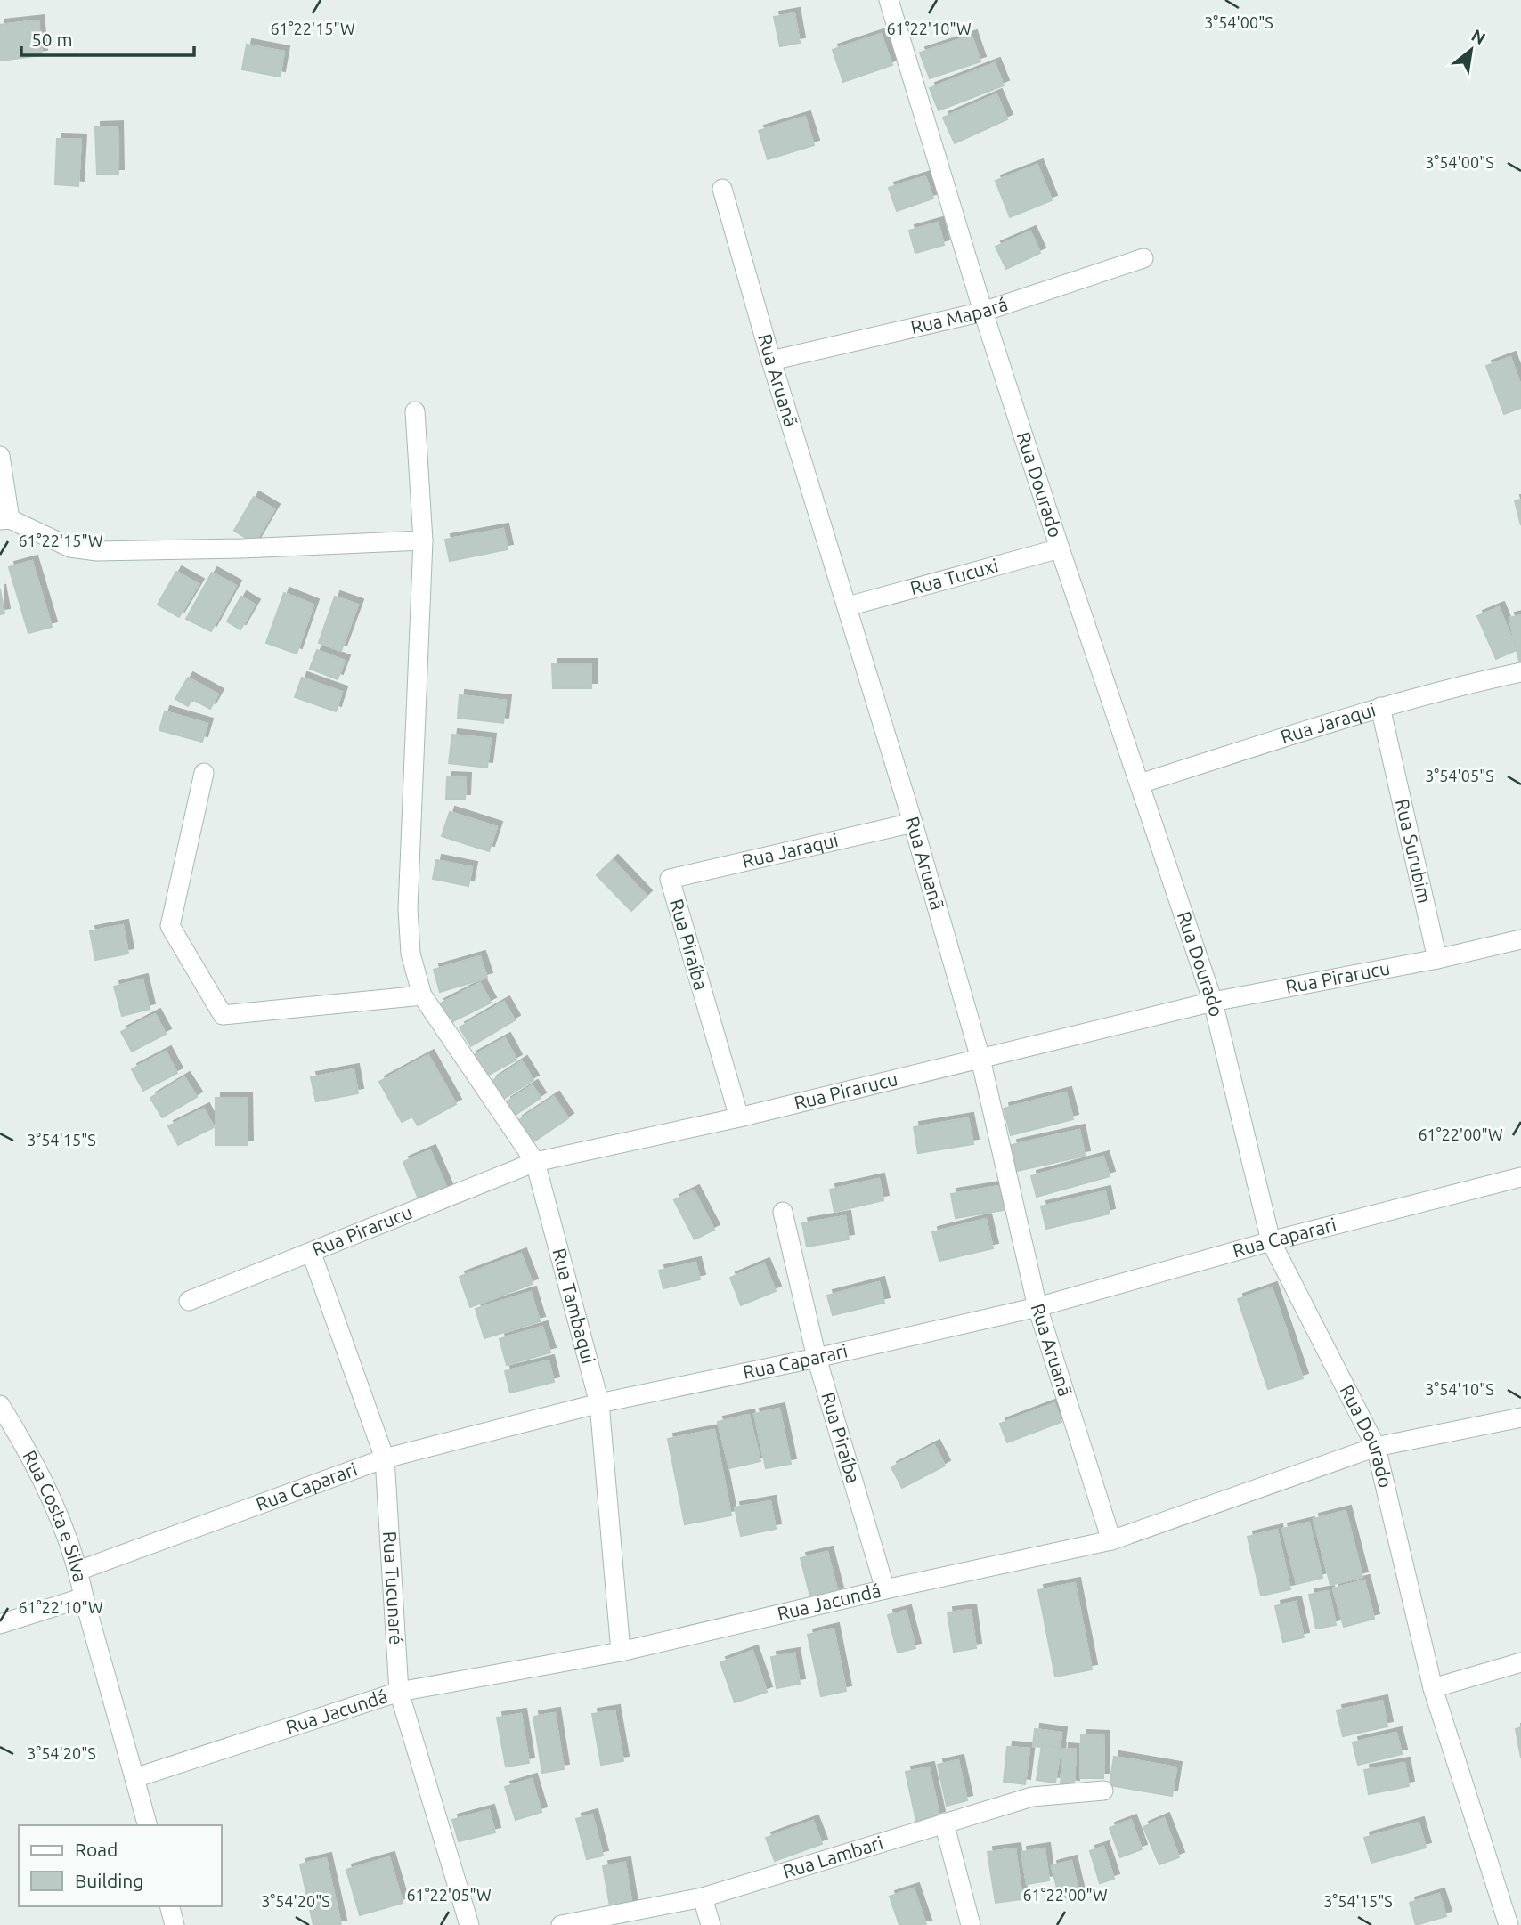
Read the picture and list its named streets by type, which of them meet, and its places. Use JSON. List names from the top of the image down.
{
  "streets": {
    "street": [
      "Rua Mapará",
      "Rua Aruanã",
      "Rua Dourado",
      "Rua Tucuxi",
      "Rua Jaraqui",
      "Rua Surubim",
      "Rua Piraíba",
      "Rua Pirarucu",
      "Rua Caparari",
      "Rua Tambaqui",
      "Rua Costa e Silva",
      "Rua Tucunaré",
      "Rua Jacundá",
      "Rua Lambari"
    ]
  },
  "crossings": [
    ["Rua Mapará", "Rua Aruanã"],
    ["Rua Mapará", "Rua Dourado"],
    ["Rua Aruanã", "Rua Tucuxi"],
    ["Rua Aruanã", "Rua Jaraqui"],
    ["Rua Aruanã", "Rua Pirarucu"],
    ["Rua Aruanã", "Rua Caparari"],
    ["Rua Aruanã", "Rua Jacundá"],
    ["Rua Dourado", "Rua Tucuxi"],
    ["Rua Dourado", "Rua Jaraqui"],
    ["Rua Dourado", "Rua Pirarucu"],
    ["Rua Dourado", "Rua Caparari"],
    ["Rua Dourado", "Rua Jacundá"],
    ["Rua Jaraqui", "Rua Surubim"],
    ["Rua Jaraqui", "Rua Piraíba"],
    ["Rua Surubim", "Rua Pirarucu"],
    ["Rua Piraíba", "Rua Pirarucu"],
    ["Rua Piraíba", "Rua Caparari"],
    ["Rua Piraíba", "Rua Jacundá"],
    ["Rua Pirarucu", "Rua Tambaqui"],
    ["Rua Pirarucu", "Rua Tucunaré"],
    ["Rua Caparari", "Rua Tambaqui"],
    ["Rua Caparari", "Rua Costa e Silva"],
    ["Rua Caparari", "Rua Tucunaré"],
    ["Rua Tambaqui", "Rua Jacundá"],
    ["Rua Costa e Silva", "Rua Jacundá"],
    ["Rua Tucunaré", "Rua Jacundá"]
  ],
  "legend": ["Road", "Building"],
  "scale_bar": "50 m",
  "north": "top right",
  "coordinates": [
    "3°54'00\"S",
    "61°22'15\"W",
    "61°22'10\"W",
    "3°54'05\"S",
    "61°22'00\"W",
    "3°54'15\"S",
    "3°54'10\"S",
    "3°54'20\"S",
    "61°22'05\"W"
  ]
}
